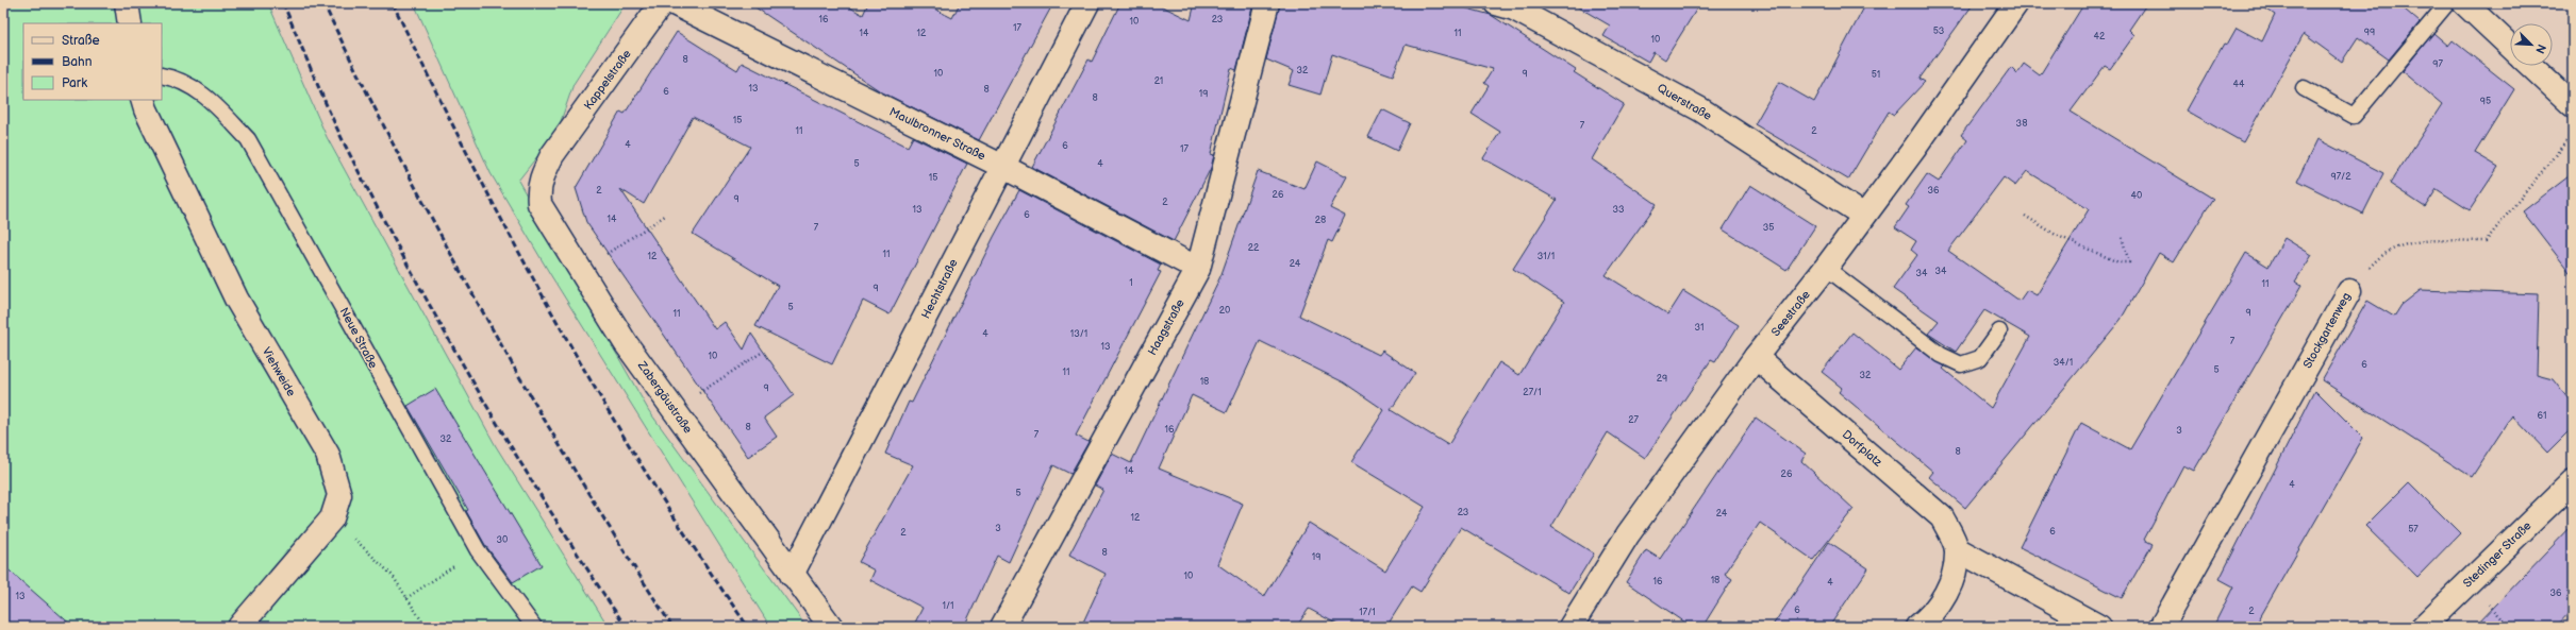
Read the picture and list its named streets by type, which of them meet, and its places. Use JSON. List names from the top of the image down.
{
  "streets": {
    "street": [
      "Kappelstraße",
      "Querstraße",
      "Maulbronner Straße",
      "Hechtstraße",
      "Seestraße",
      "Haagstraße",
      "Stockgartenweg",
      "Viehweide",
      "Zabergäustraße",
      "Dorfplatz",
      "Stedinger Straße"
    ],
    "lane": ["Neue Straße"]
  },
  "crossings": [
    ["Kappelstraße", "Zabergäustraße"],
    ["Querstraße", "Seestraße"],
    ["Maulbronner Straße", "Hechtstraße"],
    ["Maulbronner Straße", "Haagstraße"],
    ["Hechtstraße", "Zabergäustraße"],
    ["Seestraße", "Dorfplatz"]
  ],
  "house_numbers": [
    "16",
    "23",
    "10",
    "17",
    "53",
    "99",
    "14",
    "12",
    "11",
    "42",
    "10",
    "8",
    "97",
    "32",
    "10",
    "9",
    "51",
    "21",
    "44",
    "13",
    "8",
    "6",
    "19",
    "8",
    "95",
    "15",
    "38",
    "7",
    "11",
    "2",
    "4",
    "6",
    "17",
    "5",
    "4",
    "97/2",
    "15",
    "2",
    "36",
    "26",
    "40",
    "9",
    "2",
    "13",
    "33",
    "6",
    "14",
    "28",
    "7",
    "35",
    "22",
    "11",
    "12",
    "31/1",
    "24",
    "34",
    "34",
    "1",
    "11",
    "9",
    "5",
    "20",
    "9",
    "11",
    "31",
    "4",
    "13/1",
    "7",
    "13",
    "10",
    "34/1",
    "6",
    "5",
    "11",
    "32",
    "29",
    "18",
    "9",
    "27/1",
    "61",
    "27",
    "8",
    "16",
    "3",
    "7",
    "32",
    "8",
    "14",
    "26",
    "4",
    "5",
    "23",
    "24",
    "12",
    "3",
    "57",
    "6",
    "2",
    "30",
    "8",
    "19",
    "10",
    "18",
    "16",
    "4",
    "36",
    "13",
    "1/1",
    "6",
    "2",
    "17/1"
  ],
  "legend": ["Straße", "Bahn", "Park"],
  "north": "bottom right"
}
